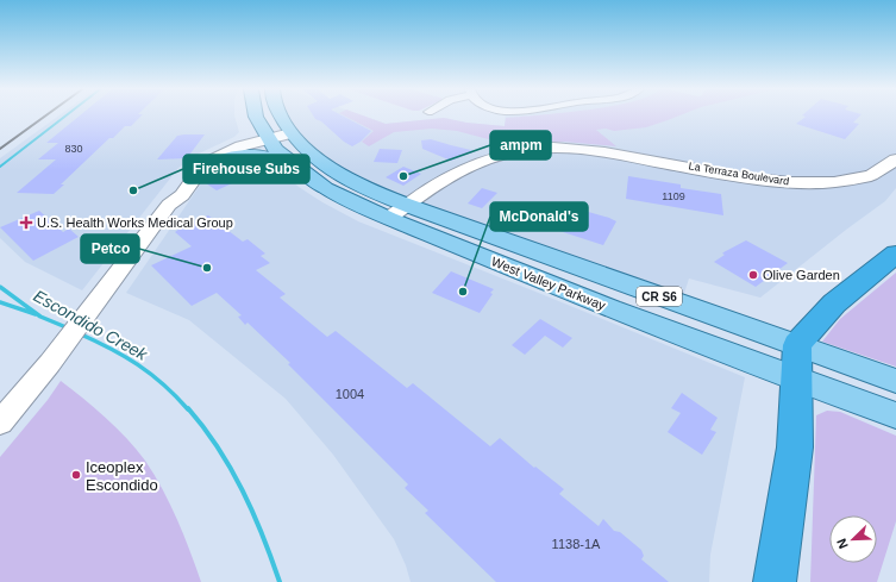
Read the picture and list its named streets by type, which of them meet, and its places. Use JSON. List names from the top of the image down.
{
  "streets": {
    "main road": ["West Valley Parkway", "CR S6"],
    "street": ["La Terraza Boulevard"]
  },
  "crossings": [
    ["La Terraza Boulevard", "West Valley Parkway"]
  ],
  "water": ["Escondido Creek"],
  "places": {
    "other": [
      "ampm",
      "Firehouse Subs",
      "Petco",
      "Olive Garden",
      "McDonald's",
      "Iceoplex Escondido"
    ],
    "health": ["U.S. Health Works Medical Group"]
  },
  "house_numbers": [
    "830",
    "1109",
    "1004",
    "1138-1A"
  ],
  "north": "bottom left"
}
